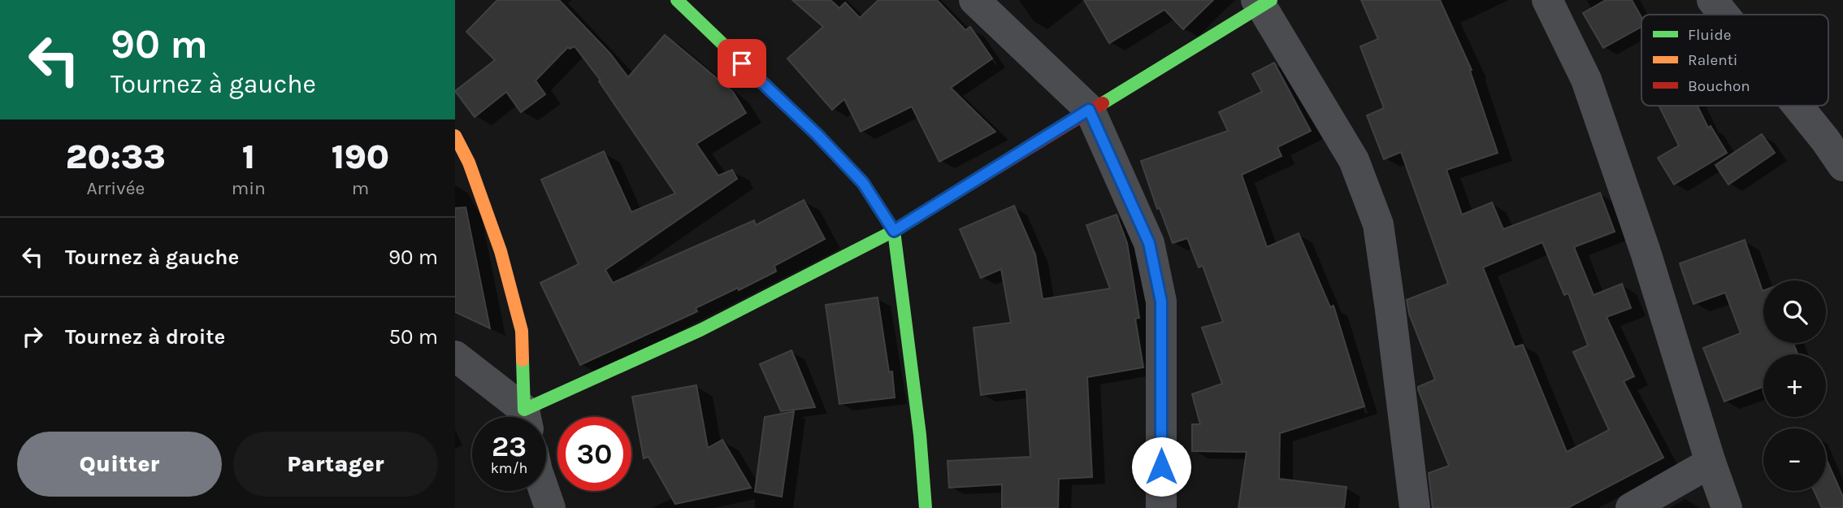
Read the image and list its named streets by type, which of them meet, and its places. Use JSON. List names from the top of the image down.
{
  "legend": ["Fluide", "Ralenti", "Bouchon"],
  "page": {
    "turn": ["90 m", "Tournez à gauche"],
    "eta": [
      "20:33",
      "Arrivée",
      "1",
      "min",
      "190",
      "m"
    ],
    "list": [
      {
        "name": "Tournez à gauche",
        "value": "90 m"
      },
      {
        "name": "Tournez à droite",
        "value": "50 m"
      }
    ],
    "map_buttons": ["+", "−"],
    "speed": "23 km/h",
    "limit": "30",
    "buttons": ["Quitter", "Partager"]
  }
}
